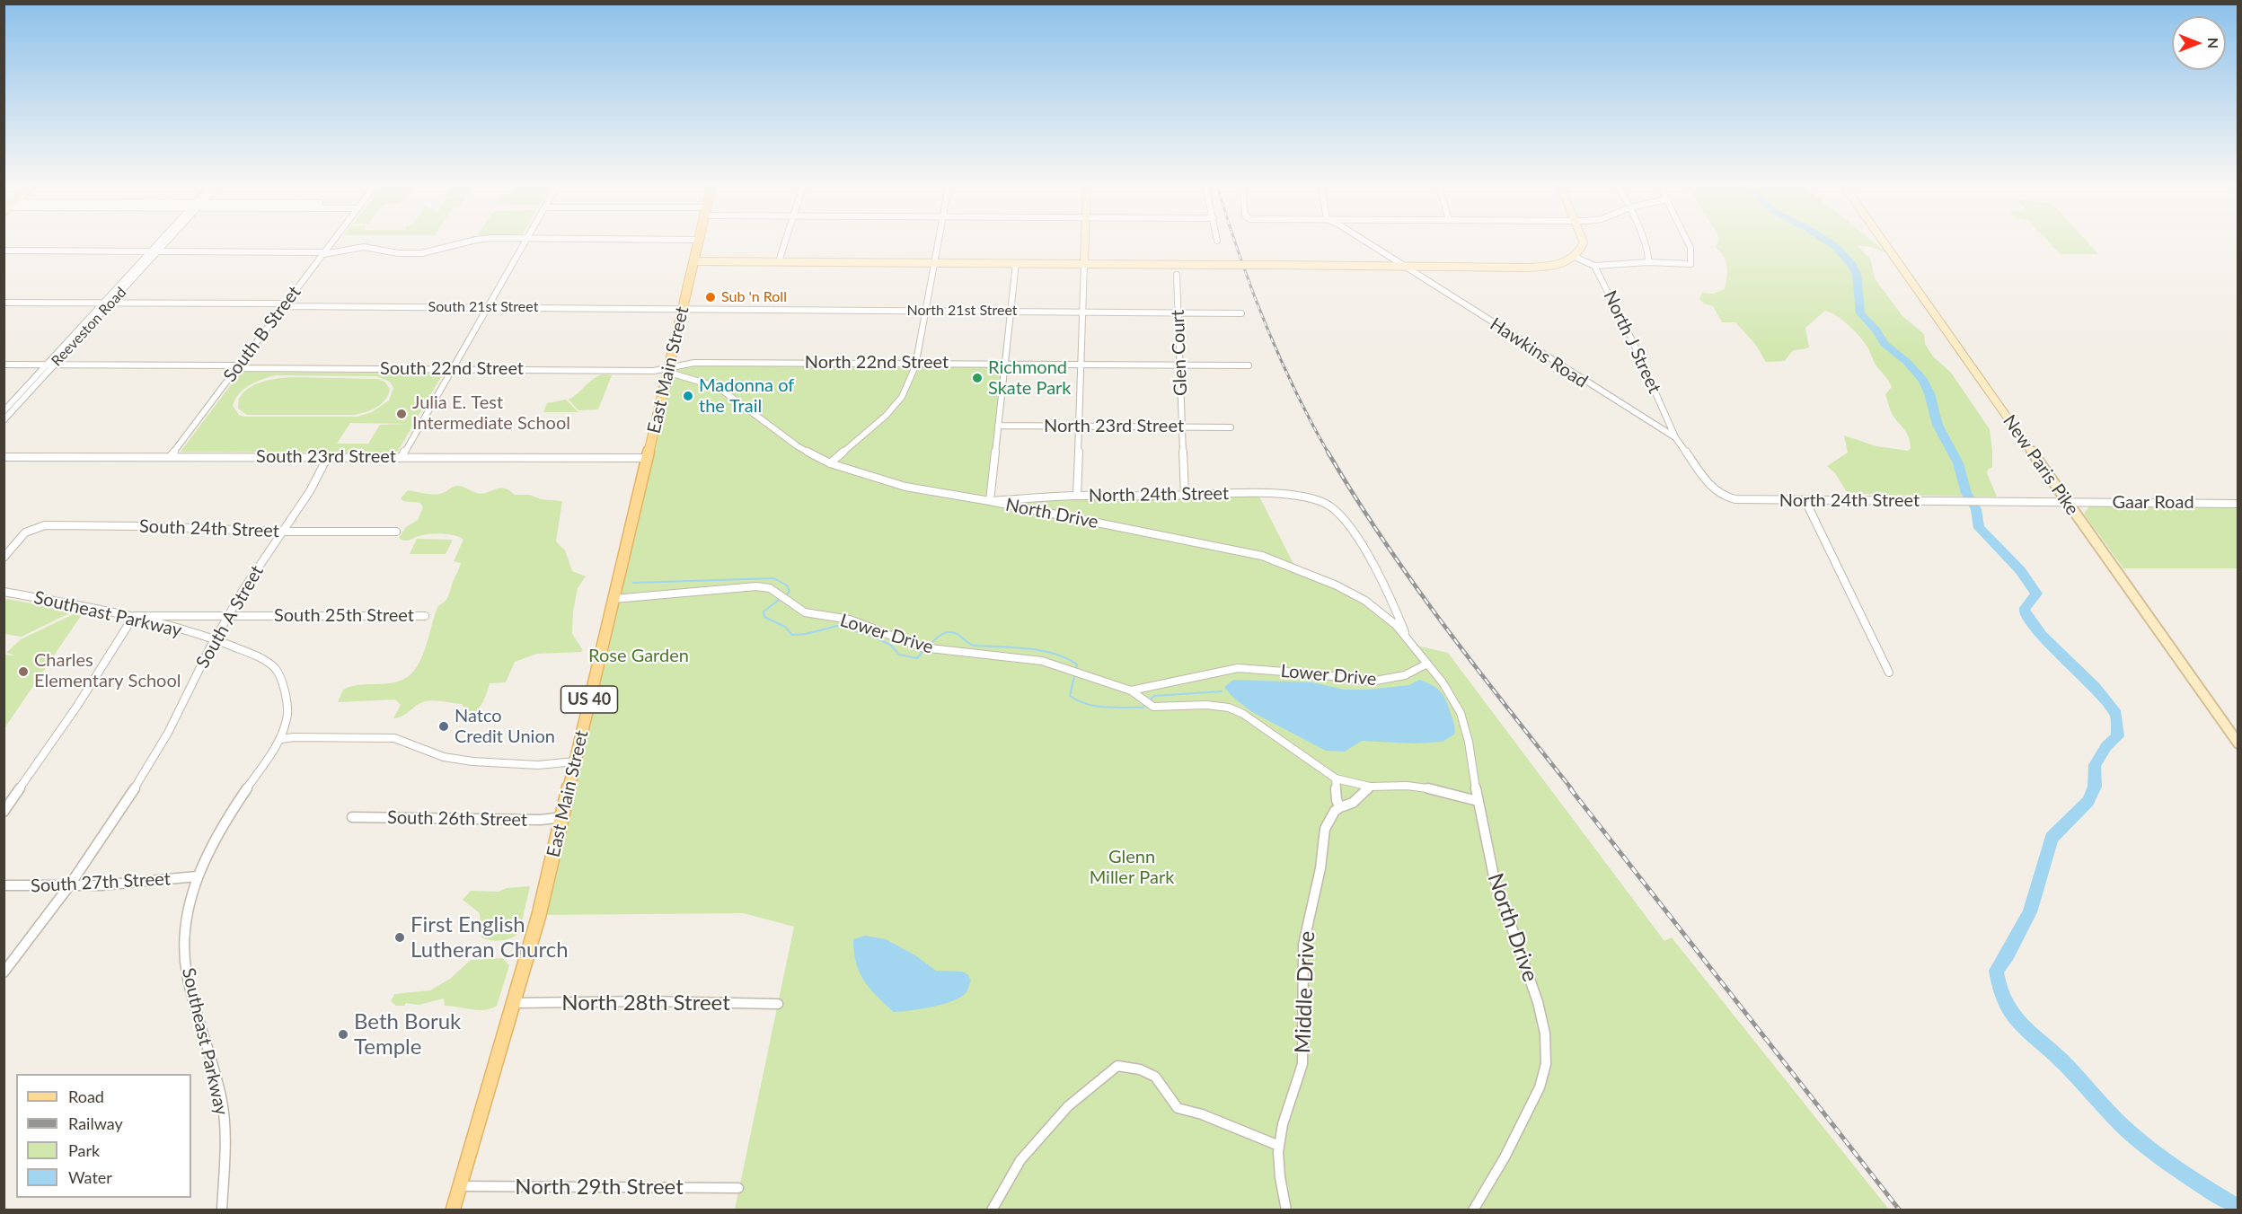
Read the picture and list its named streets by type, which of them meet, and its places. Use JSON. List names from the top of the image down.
{
  "streets": {
    "main road": ["East Main Street", "US 40"],
    "street": [
      "South 21st Street",
      "North 21st Street",
      "Reeveston Road",
      "South B Street",
      "North J Street",
      "Glen Court",
      "Hawkins Road",
      "North 22nd Street",
      "South 22nd Street",
      "North 23rd Street",
      "South 23rd Street",
      "New Paris Pike",
      "North 24th Street",
      "Gaar Road",
      "North Drive",
      "South 24th Street",
      "Southeast Parkway",
      "South 25th Street",
      "South A Street",
      "Lower Drive",
      "South 26th Street",
      "South 27th Street",
      "Middle Drive",
      "North 28th Street",
      "North 29th Street"
    ]
  },
  "crossings": [
    ["South 21st Street", "North 21st Street"],
    ["South 21st Street", "Reeveston Road"],
    ["South 21st Street", "South B Street"],
    ["South 21st Street", "East Main Street"],
    ["North 21st Street", "Glen Court"],
    ["North 21st Street", "East Main Street"],
    ["Reeveston Road", "South 22nd Street"],
    ["South B Street", "South 22nd Street"],
    ["South B Street", "South 23rd Street"],
    ["North J Street", "Hawkins Road"],
    ["North J Street", "North 24th Street"],
    ["Glen Court", "North 22nd Street"],
    ["Glen Court", "North 23rd Street"],
    ["Glen Court", "North 24th Street"],
    ["North 22nd Street", "South 22nd Street"],
    ["North 22nd Street", "East Main Street"],
    ["North 22nd Street", "North Drive"],
    ["South 22nd Street", "East Main Street"],
    ["South 22nd Street", "North Drive"],
    ["East Main Street", "South 23rd Street"],
    ["East Main Street", "North Drive"],
    ["East Main Street", "Lower Drive"],
    ["East Main Street", "South 26th Street"],
    ["East Main Street", "North 28th Street"],
    ["East Main Street", "North 29th Street"],
    ["South 23rd Street", "South A Street"],
    ["New Paris Pike", "Gaar Road"],
    ["North 24th Street", "Gaar Road"],
    ["North 24th Street", "North Drive"],
    ["North Drive", "Lower Drive"],
    ["South 24th Street", "South A Street"],
    ["Southeast Parkway", "South 25th Street"],
    ["Southeast Parkway", "South A Street"],
    ["Southeast Parkway", "South 27th Street"],
    ["South 25th Street", "South A Street"],
    ["South A Street", "South 27th Street"]
  ],
  "parks": ["Rose Garden", "Glenn Miller Park"],
  "places": [
    "Sub 'n Roll",
    "Richmond Skate Park",
    "Madonna of the Trail",
    "Julia E. Test Intermediate School",
    "Charles Elementary School",
    "Natco Credit Union",
    "First English Lutheran Church",
    "Beth Boruk Temple"
  ],
  "legend": [
    "Road",
    "Railway",
    "Park",
    "Water"
  ],
  "north": "right"
}
